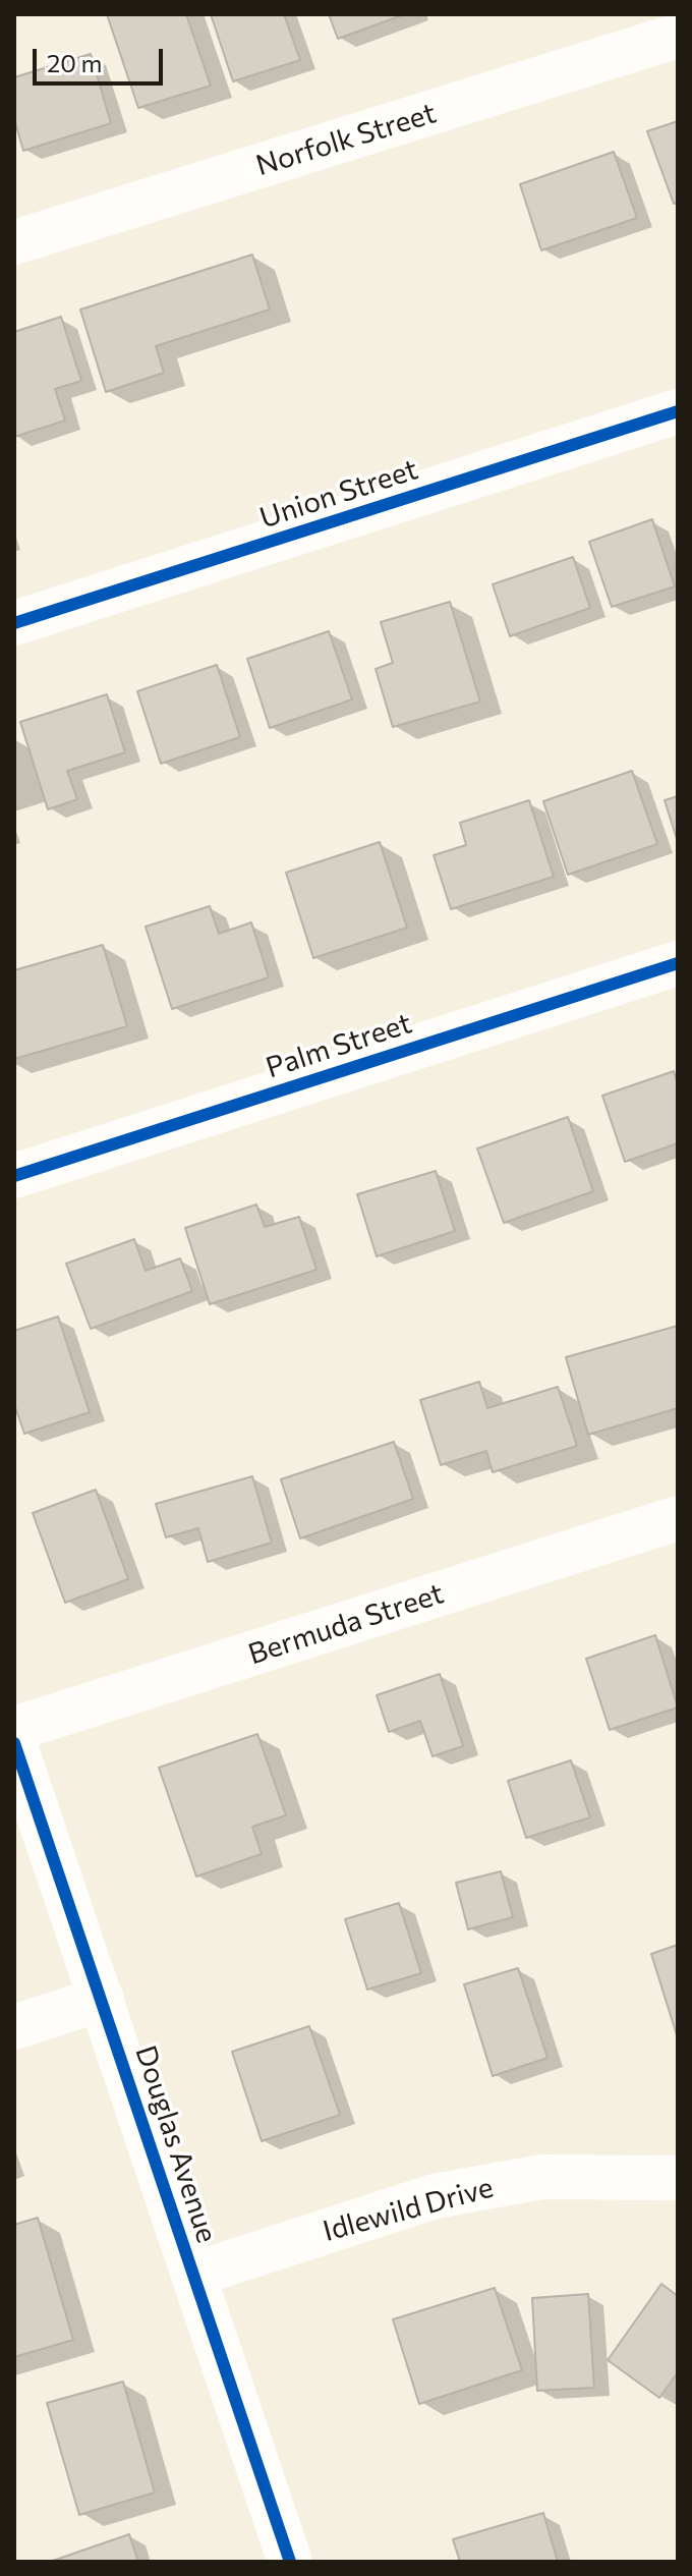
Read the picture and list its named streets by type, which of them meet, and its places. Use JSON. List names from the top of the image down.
{
  "streets": {
    "street": [
      "Norfolk Street",
      "Union Street",
      "Palm Street",
      "Bermuda Street",
      "Douglas Avenue",
      "Idlewild Drive"
    ]
  },
  "crossings": [
    ["Douglas Avenue", "Idlewild Drive"]
  ],
  "scale_bar": "20 m"
}
